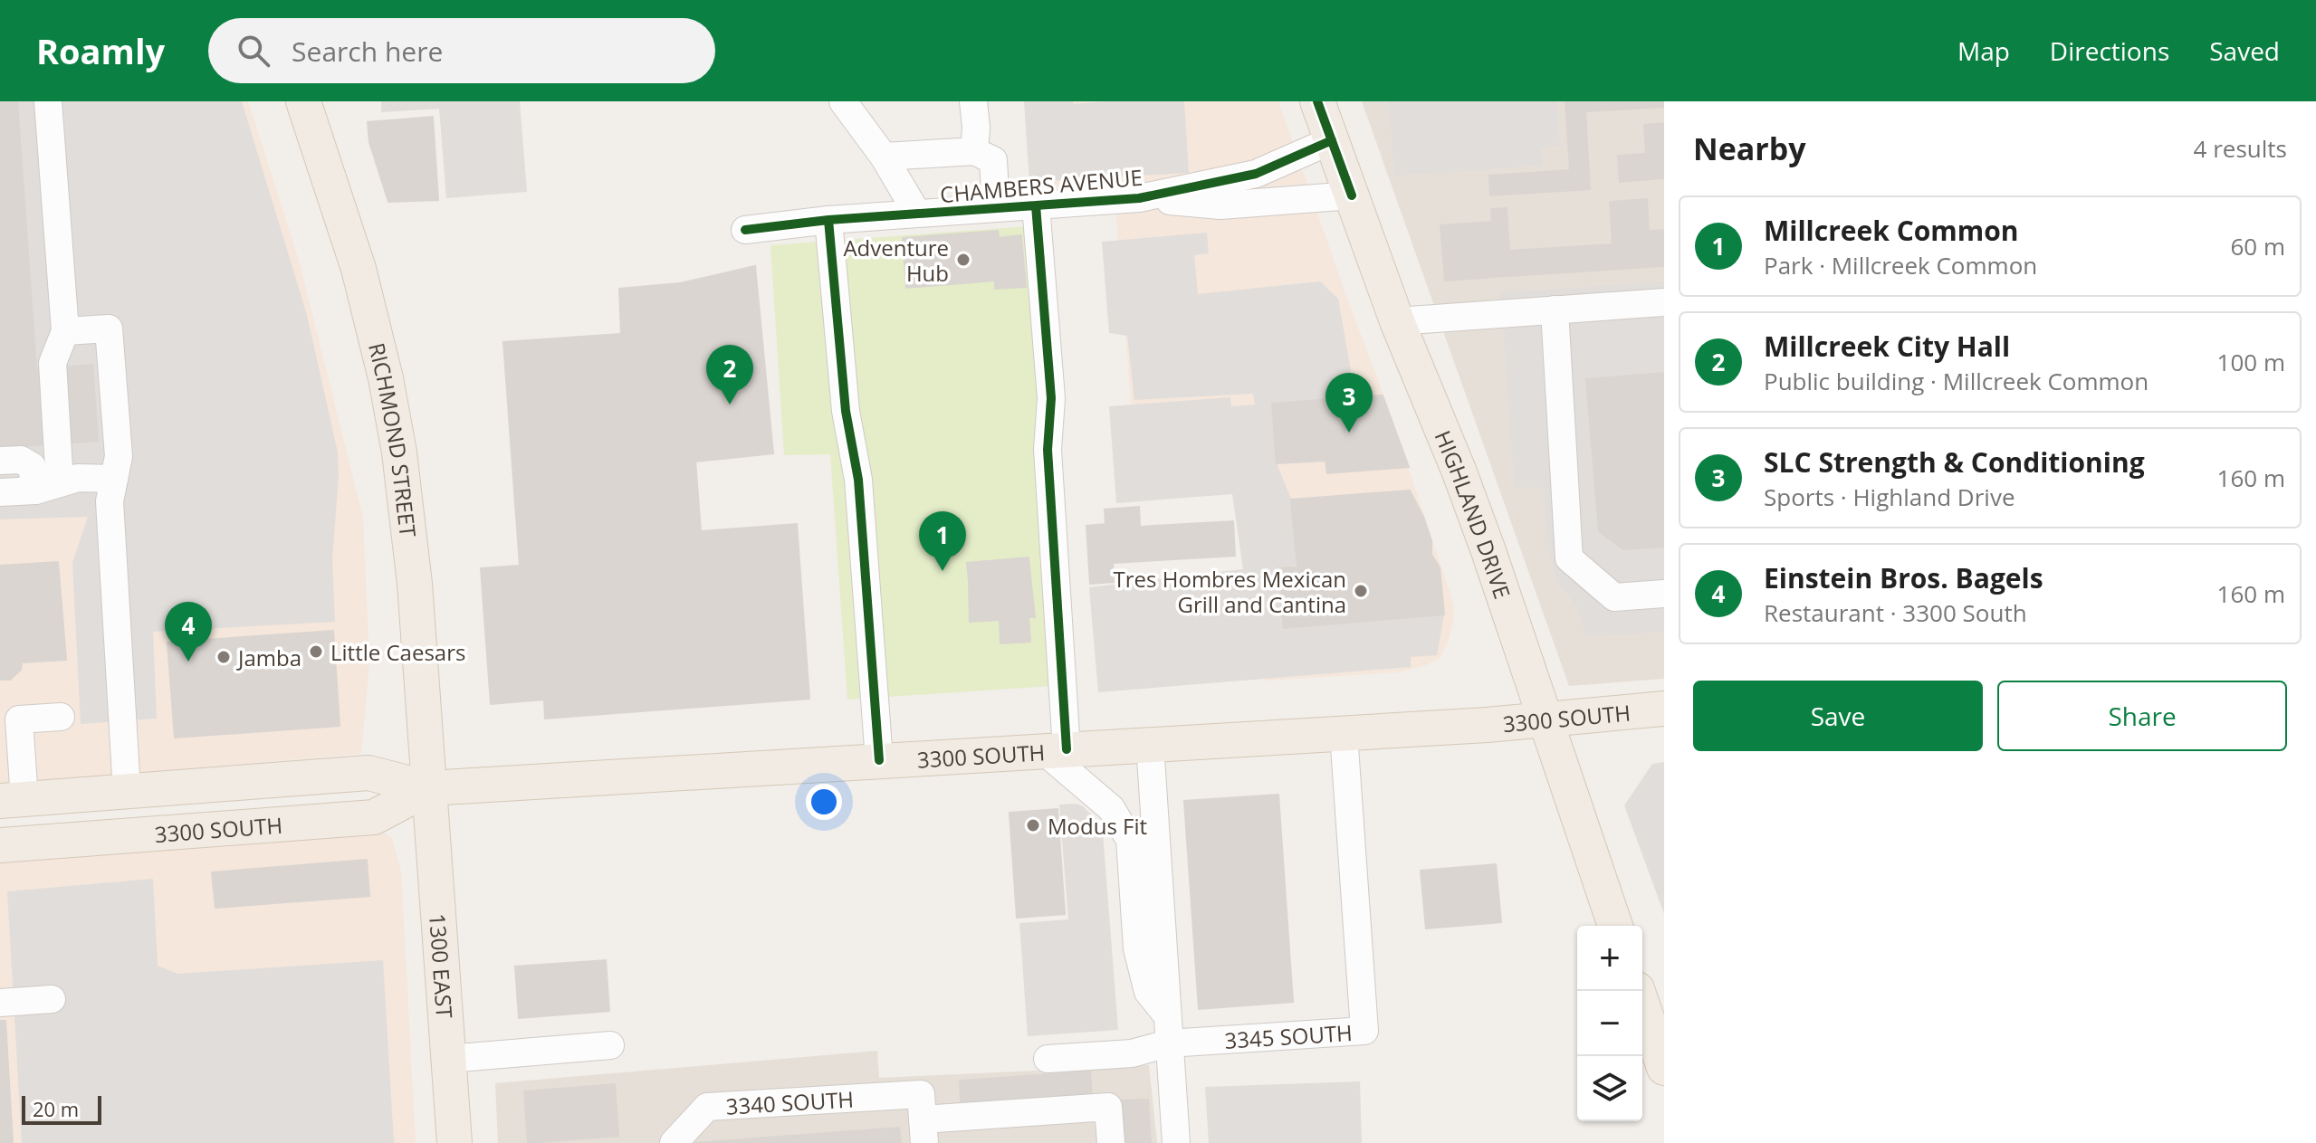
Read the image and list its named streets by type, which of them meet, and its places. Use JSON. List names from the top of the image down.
{
  "streets": {
    "main road": [
      "RICHMOND STREET",
      "HIGHLAND DRIVE",
      "3300 SOUTH",
      "1300 EAST"
    ],
    "street": ["CHAMBERS AVENUE", "3345 SOUTH", "3340 SOUTH"]
  },
  "crossings": [
    ["CHAMBERS AVENUE", "HIGHLAND DRIVE"],
    ["RICHMOND STREET", "3300 SOUTH"],
    ["RICHMOND STREET", "1300 EAST"],
    ["HIGHLAND DRIVE", "3300 SOUTH"],
    ["3300 SOUTH", "1300 EAST"],
    ["3300 SOUTH", "3345 SOUTH"]
  ],
  "places": [
    "Adventure Hub",
    "Tres Hombres Mexican Grill and Cantina",
    "Little Caesars",
    "Jamba",
    "Modus Fit"
  ],
  "scale_bar": "20 m",
  "page": {
    "header": "Roamly",
    "search": "Search here",
    "nav": ["Map", "Directions", "Saved"],
    "heading": ["Nearby", "4 results"],
    "list": [
      {
        "mark": "1",
        "name": "Millcreek Common",
        "note": "Park · Millcreek Common",
        "value": "60 m"
      },
      {
        "mark": "2",
        "name": "Millcreek City Hall",
        "note": "Public building · Millcreek Common",
        "value": "100 m"
      },
      {
        "mark": "3",
        "name": "SLC Strength & Conditioning",
        "note": "Sports · Highland Drive",
        "value": "160 m"
      },
      {
        "mark": "4",
        "name": "Einstein Bros. Bagels",
        "note": "Restaurant · 3300 South",
        "value": "160 m"
      }
    ],
    "pins": [
      "2",
      "3",
      "1",
      "4"
    ],
    "buttons": ["Save", "Share"],
    "map_buttons": ["+", "−"],
    "scale": "20 m"
  }
}
